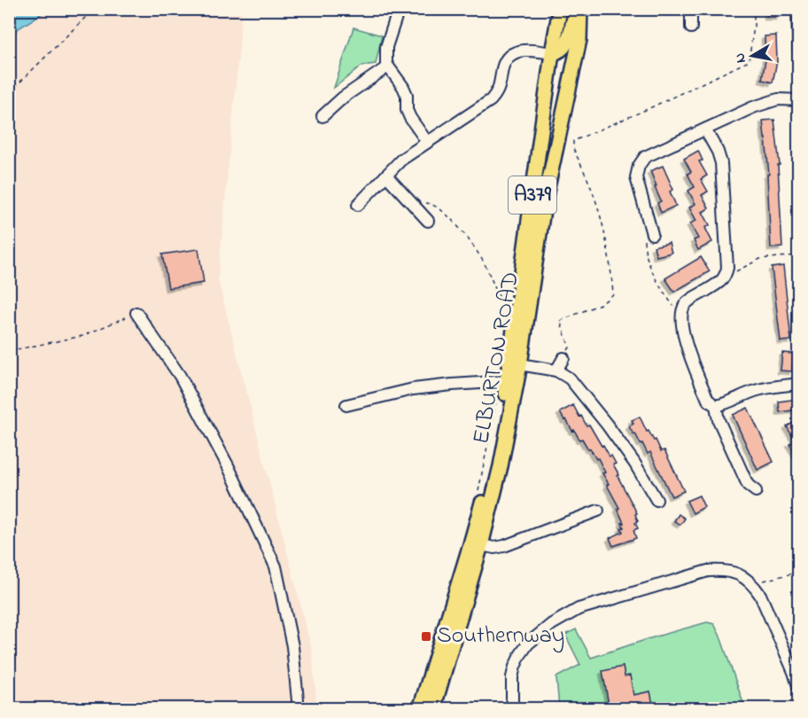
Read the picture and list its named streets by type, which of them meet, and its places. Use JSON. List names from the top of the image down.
{
  "streets": {
    "main road": ["A379", "ELBURTON ROAD"]
  },
  "crossings": [
    ["A379", "ELBURTON ROAD"]
  ],
  "places": {
    "transit": ["Southernway"]
  },
  "north": "left"
}
